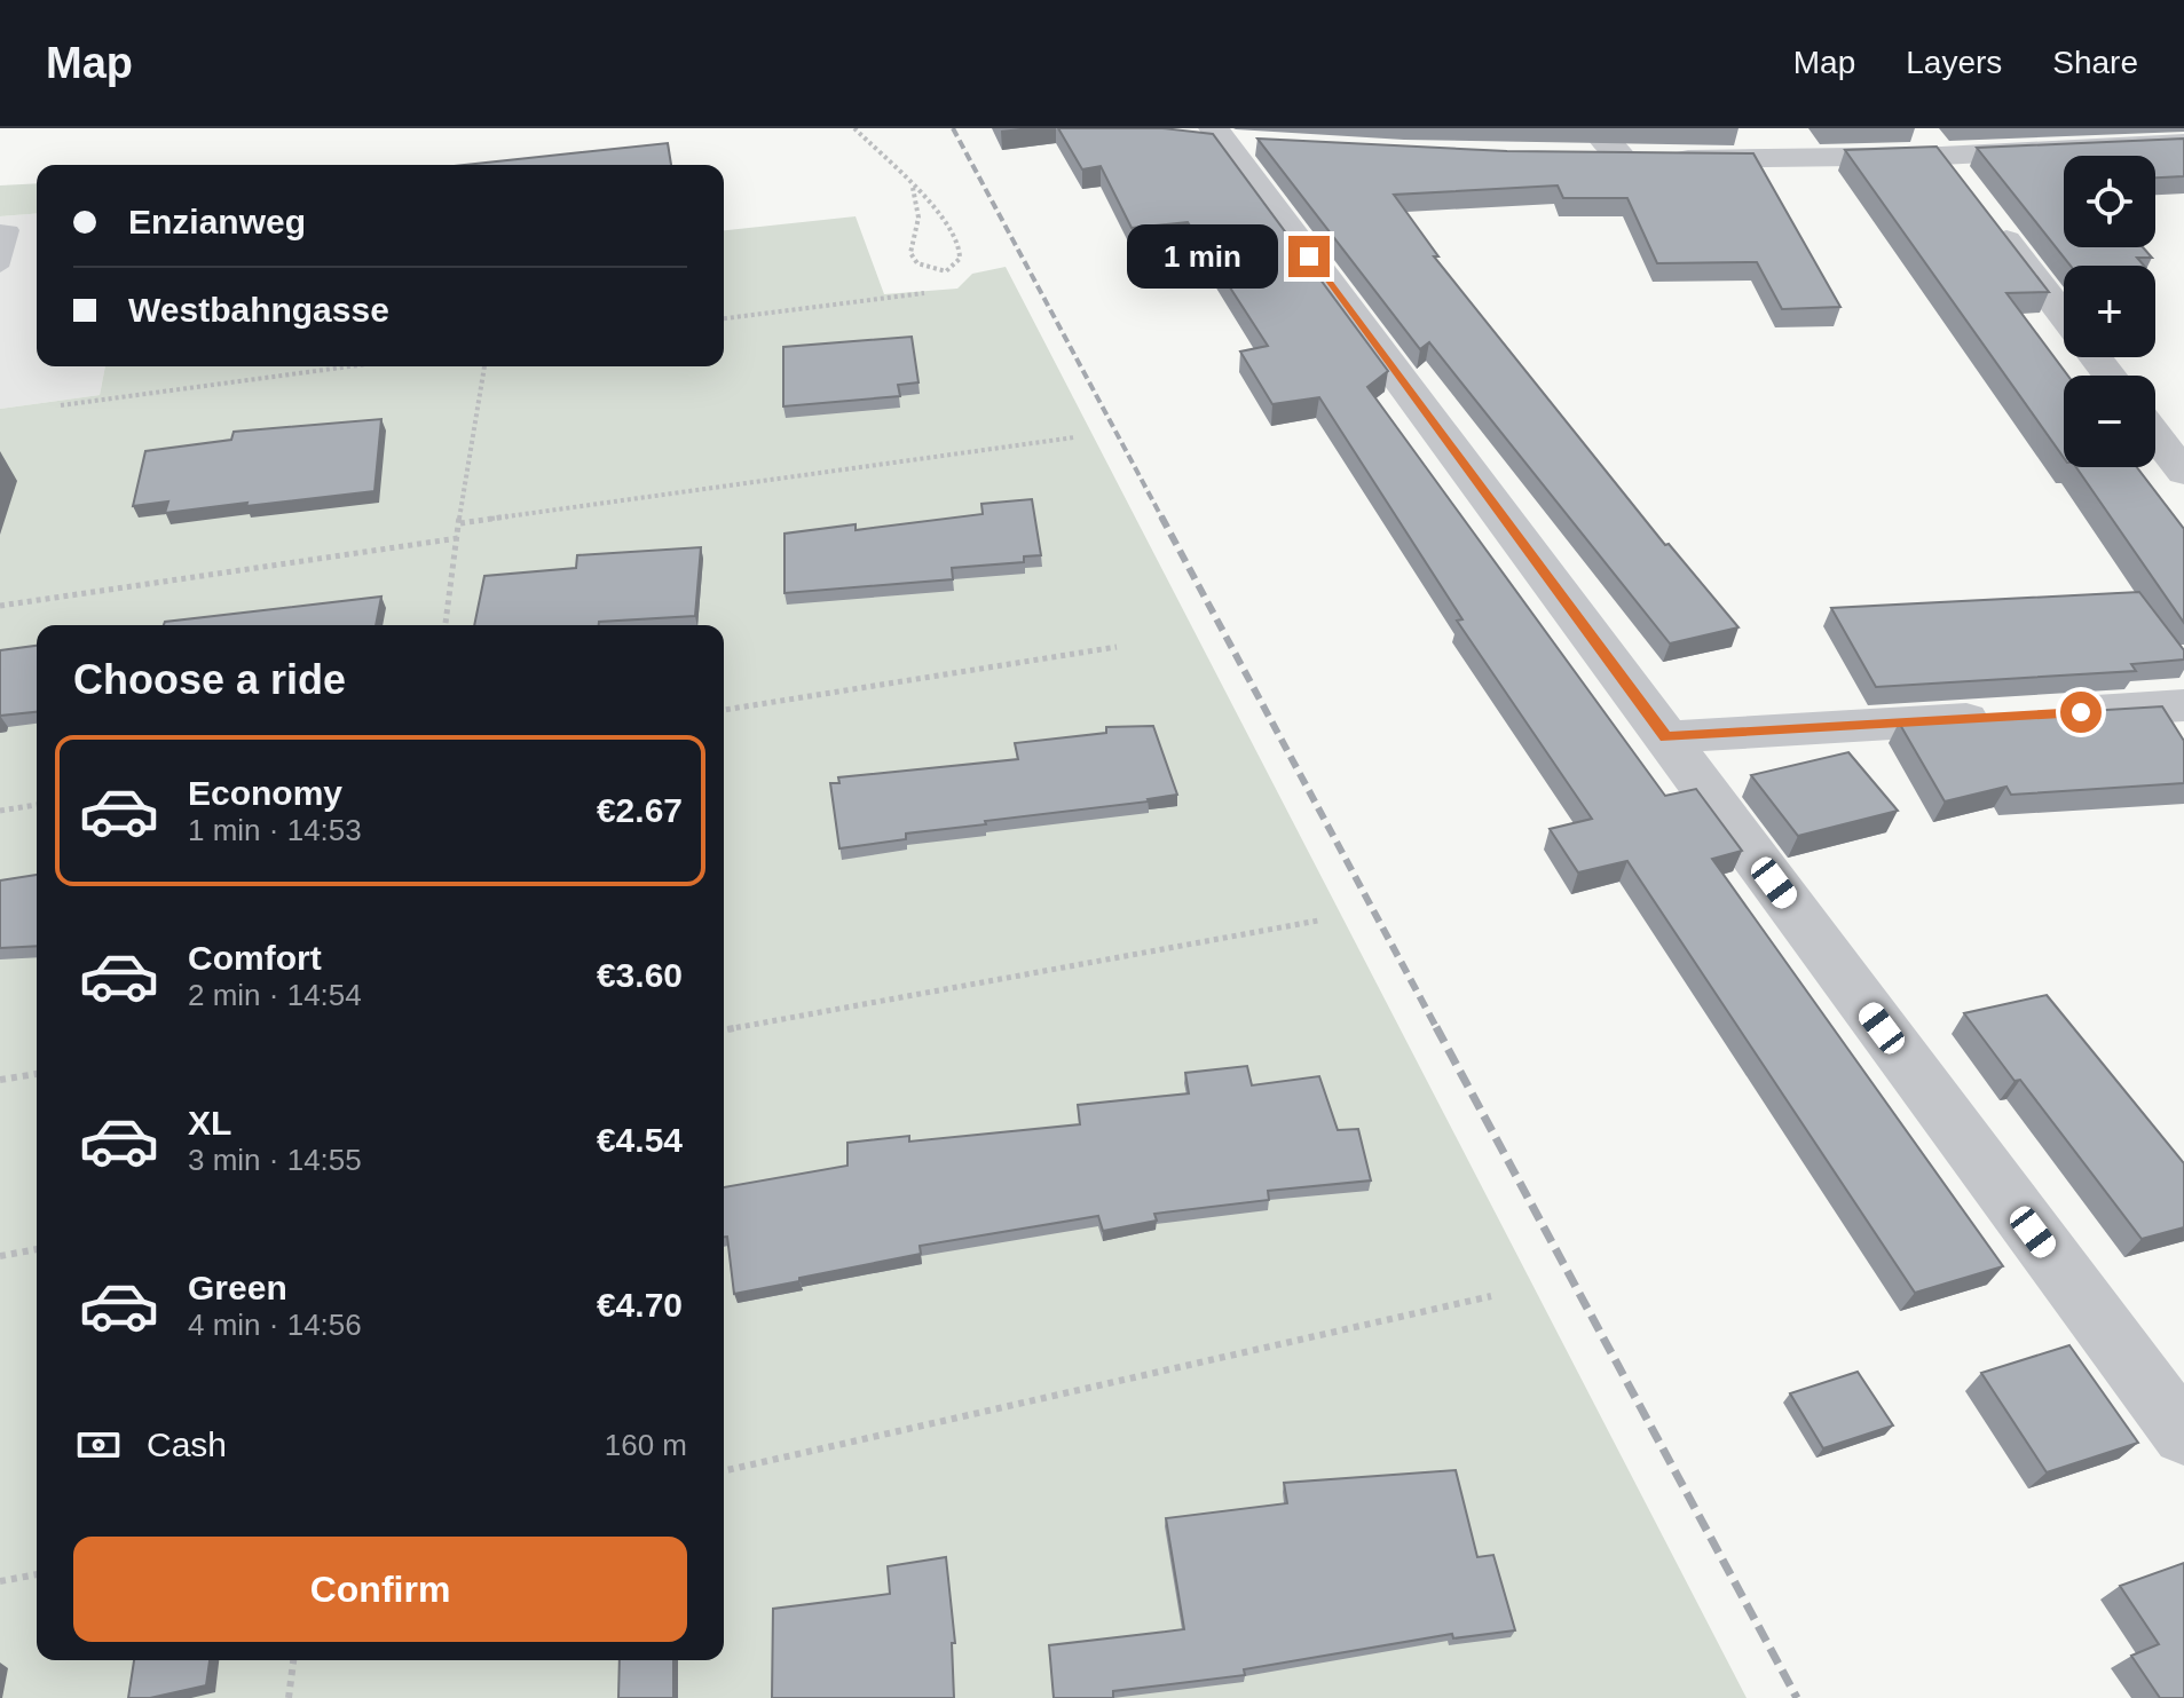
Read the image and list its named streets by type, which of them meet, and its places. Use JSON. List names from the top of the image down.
{
  "page": {
    "header": "Map",
    "nav": ["Map", "Layers", "Share"],
    "map_buttons": ["+", "−"],
    "banner": ["Enzianweg", "Westbahngasse"],
    "bubble": "1 min",
    "heading": "Choose a ride",
    "list": [
      {
        "name": "Economy",
        "note": "1 min · 14:53",
        "value": "€2.67"
      },
      {
        "name": "Comfort",
        "note": "2 min · 14:54",
        "value": "€3.60"
      },
      {
        "name": "XL",
        "note": "3 min · 14:55",
        "value": "€4.54"
      },
      {
        "name": "Green",
        "note": "4 min · 14:56",
        "value": "€4.70"
      }
    ],
    "pay": ["Cash", "160 m"],
    "buttons": "Confirm"
  }
}
